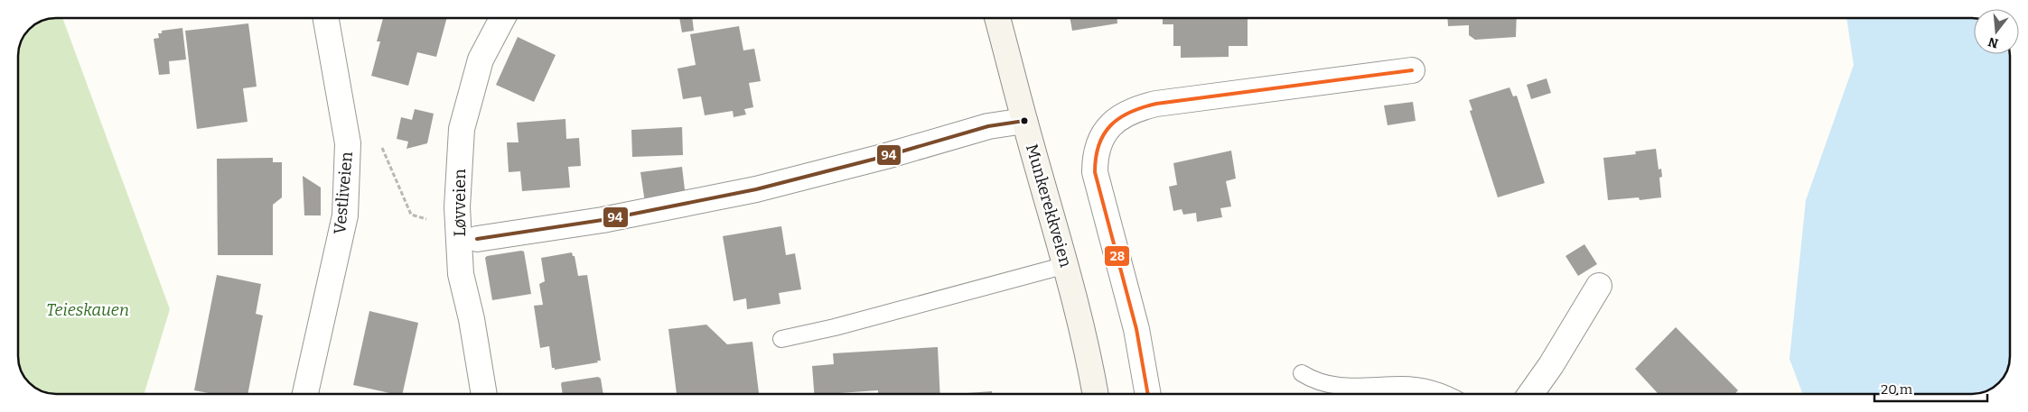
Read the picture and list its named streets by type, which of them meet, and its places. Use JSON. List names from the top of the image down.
{
  "streets": {
    "main road": ["Munkerekkveien"],
    "street": ["Vestliveien", "Løvveien"]
  },
  "parks": ["Teieskauen"],
  "lines": ["transit line 28", "transit line 94"],
  "scale_bar": "20 m",
  "north": "bottom"
}
